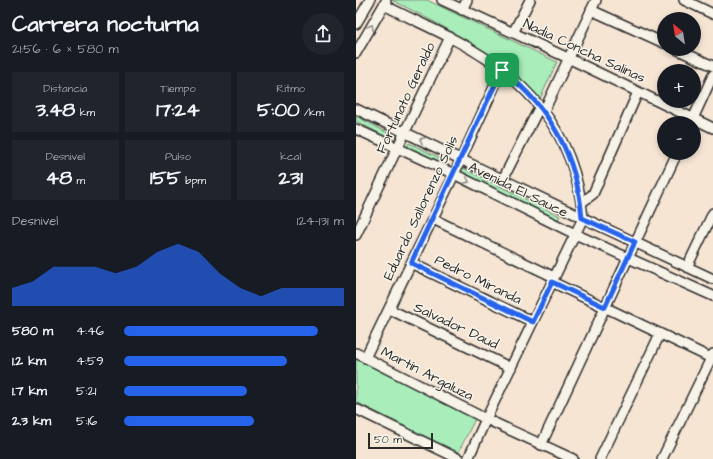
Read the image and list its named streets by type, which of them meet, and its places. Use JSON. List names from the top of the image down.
{
  "streets": {
    "street": [
      "Nadia Concha Salinas",
      "Fortunato Geraldo",
      "Avenida El Sauce",
      "Eduardo Sallorenzo Solís",
      "Pedro Miranda",
      "Salvador Daud",
      "Martín Argaluza"
    ]
  },
  "crossings": [
    ["Fortunato Geraldo", "Avenida El Sauce"],
    ["Avenida El Sauce", "Eduardo Sallorenzo Solís"],
    ["Eduardo Sallorenzo Solís", "Pedro Miranda"],
    ["Eduardo Sallorenzo Solís", "Salvador Daud"],
    ["Eduardo Sallorenzo Solís", "Martín Argaluza"]
  ],
  "scale_bar": "50 m",
  "north": "top left",
  "page": {
    "heading": ["Carrera nocturna", "21:56 · 6 × 580 m"],
    "map_buttons": ["+", "−"],
    "stats": [
      ["Distancia", "3.48 km"],
      ["Tiempo", "17:24"],
      ["Ritmo", "5:00 /km"],
      ["Desnivel", "48 m"],
      ["Pulso", "155 bpm"],
      ["kcal", "231"]
    ],
    "chart": ["Desnivel", "124–131 m"],
    "list": [
      {
        "name": "580 m",
        "note": "4:46"
      },
      {
        "name": "1.2 km",
        "note": "4:59"
      },
      {
        "name": "1.7 km",
        "note": "5:21"
      },
      {
        "name": "2.3 km",
        "note": "5:16"
      }
    ],
    "scale": "50 m"
  }
}
